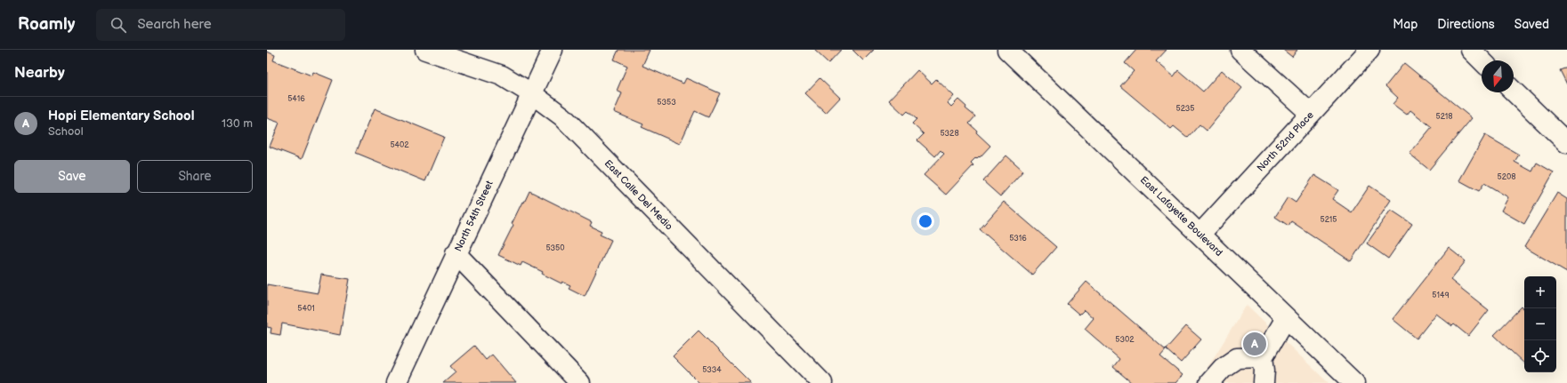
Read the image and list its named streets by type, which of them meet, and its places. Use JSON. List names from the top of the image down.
{
  "streets": {
    "street": [
      "North 52nd Place",
      "East Calle Del Medio",
      "North 54th Street",
      "East Lafayette Boulevard"
    ]
  },
  "crossings": [
    ["North 52nd Place", "East Lafayette Boulevard"],
    ["East Calle Del Medio", "North 54th Street"]
  ],
  "house_numbers": [
    "5416",
    "5353",
    "5235",
    "5218",
    "5328",
    "5402",
    "5208",
    "5215",
    "5316",
    "5350",
    "5149",
    "5401",
    "5302",
    "5334"
  ],
  "north": "bottom",
  "page": {
    "header": "Roamly",
    "search": "Search here",
    "nav": ["Map", "Directions", "Saved"],
    "heading": "Nearby",
    "list": [
      {
        "mark": "A",
        "name": "Hopi Elementary School",
        "note": "School",
        "value": "130 m"
      }
    ],
    "buttons": ["Save", "Share"],
    "map_buttons": ["+", "−"],
    "pins": "A"
  }
}
